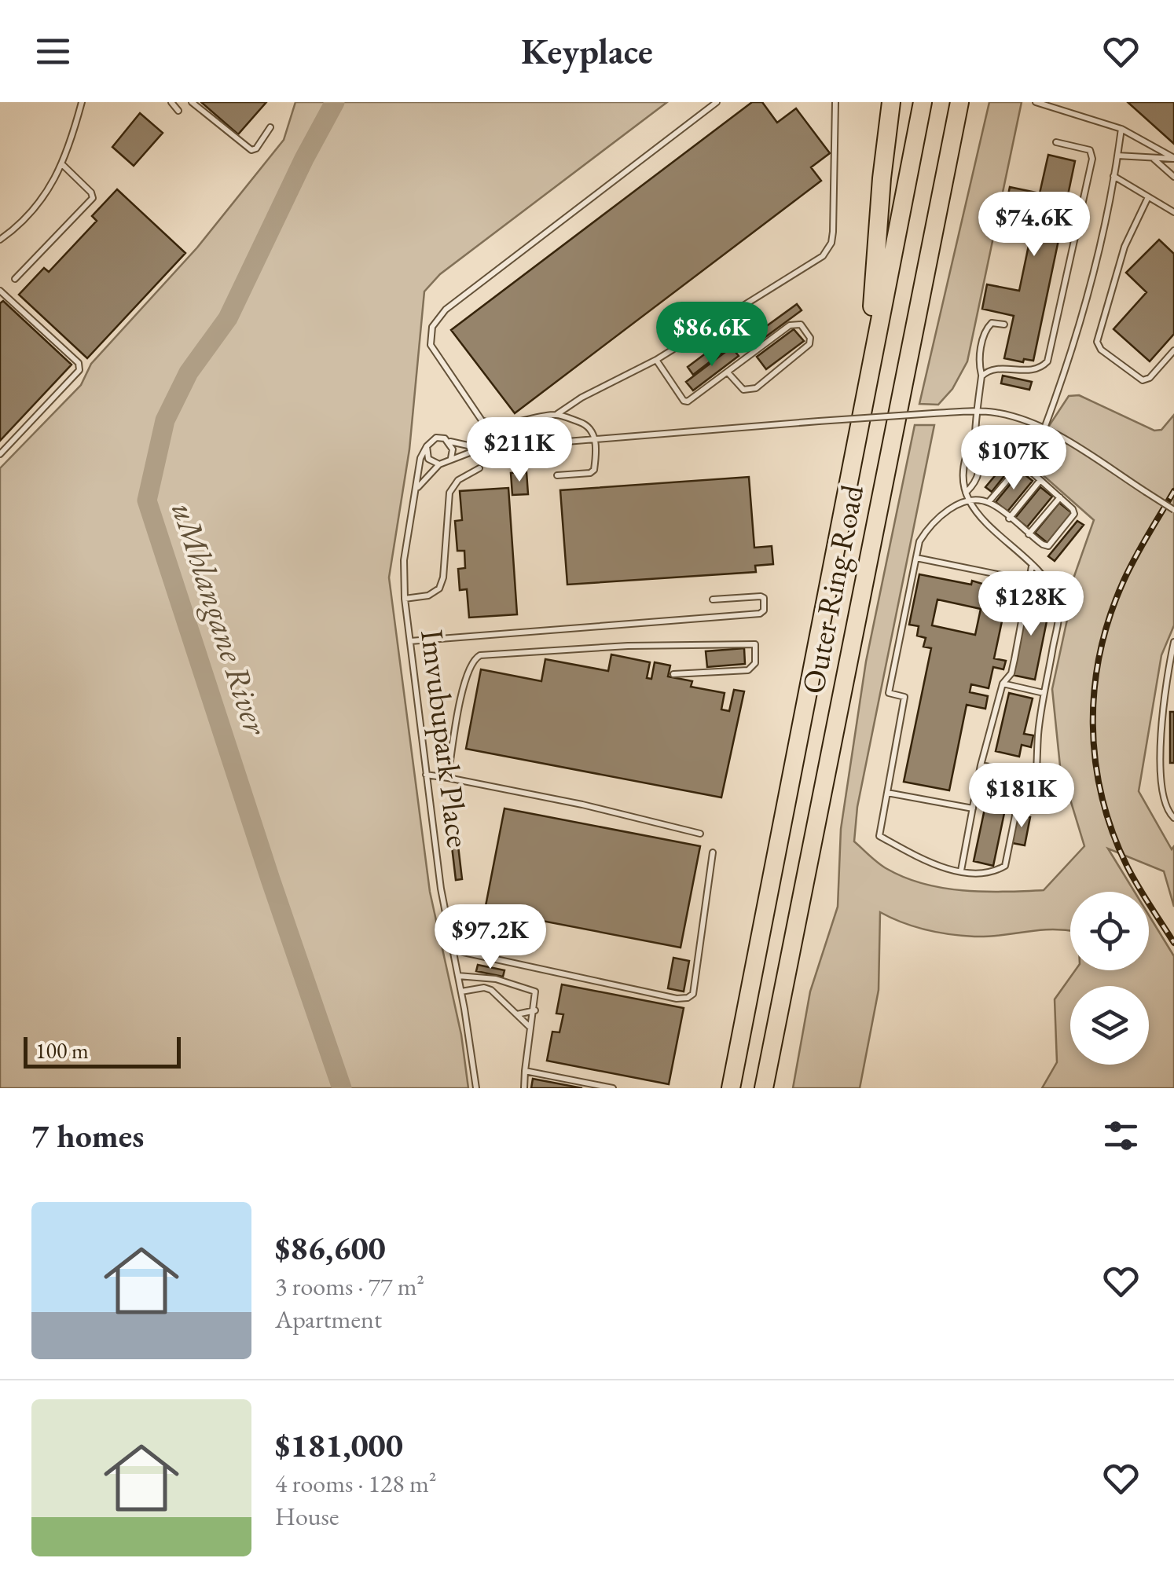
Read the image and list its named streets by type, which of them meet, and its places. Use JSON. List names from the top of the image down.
{
  "streets": {
    "highway": ["Outer Ring Road"],
    "lane": ["Imvubupark Place"]
  },
  "water": ["uMhlangane River"],
  "scale_bar": "100 m",
  "page": {
    "header": "Keyplace",
    "price": [
      "$74.6K",
      "$86.6K",
      "$211K",
      "$107K",
      "$128K",
      "$181K",
      "$97.2K"
    ],
    "scale": "100 m",
    "heading": "7 homes",
    "list": [
      {
        "name": "$86,600",
        "note": "3 rooms · 77 m² · Apartment"
      },
      {
        "name": "$181,000",
        "note": "4 rooms · 128 m² · House"
      }
    ]
  }
}
